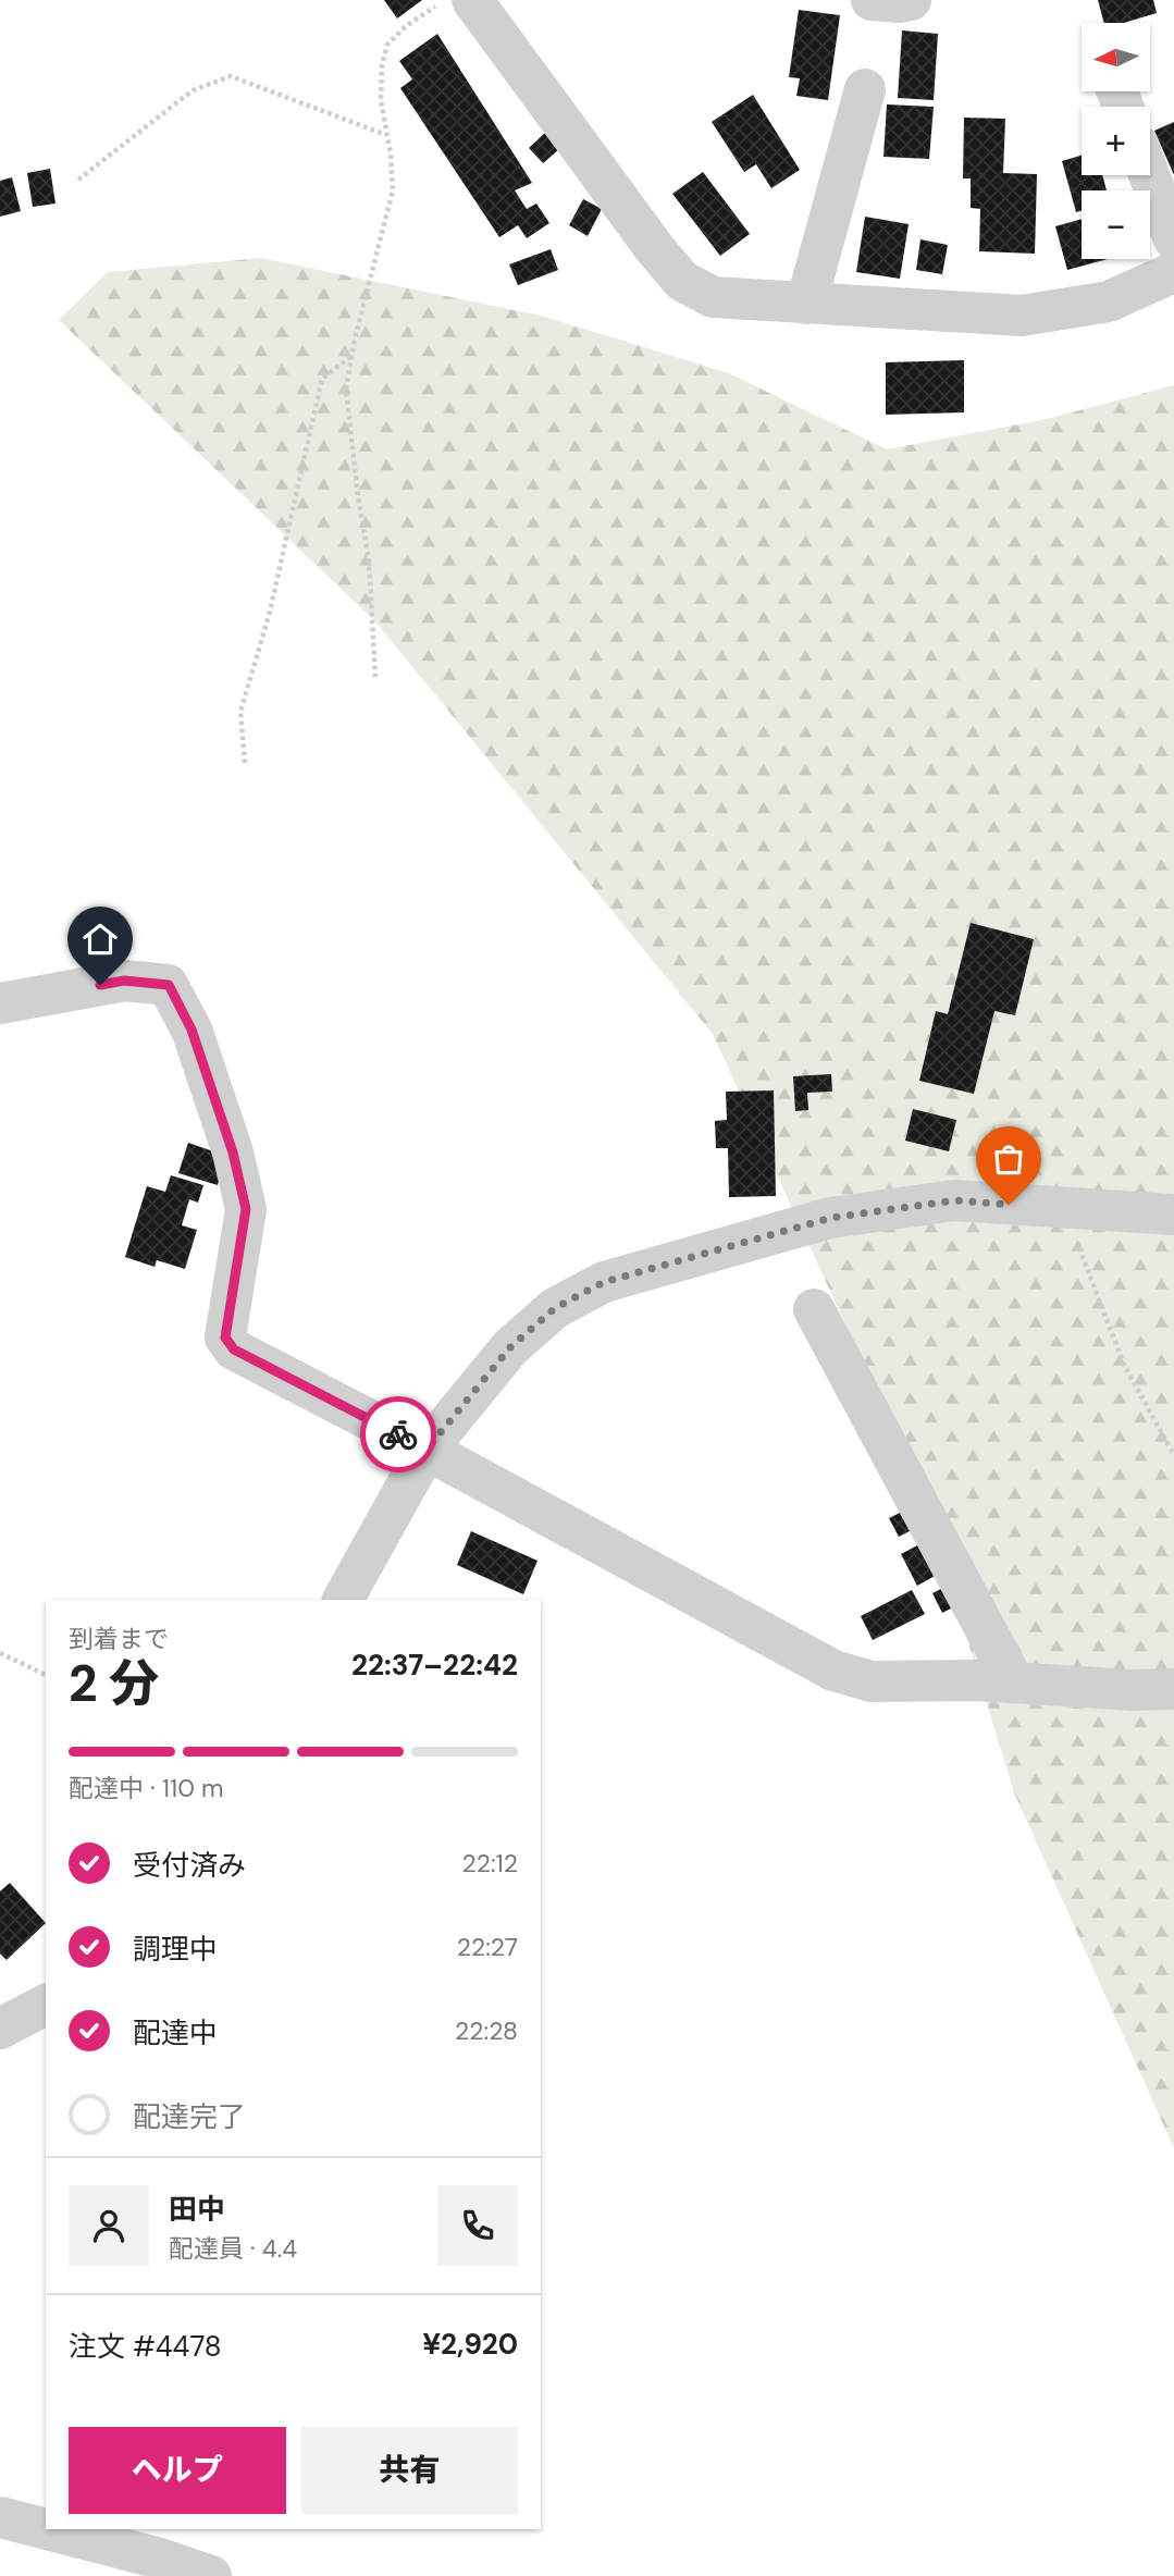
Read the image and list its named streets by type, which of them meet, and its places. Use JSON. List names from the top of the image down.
{
  "north": "left",
  "page": {
    "map_buttons": ["+", "−"],
    "heading": ["2 分", "到着まで", "22:37–22:42"],
    "panel": [
      "田中",
      "配達員 · 4.4",
      "注文 #4478",
      "¥2,920"
    ],
    "bar": "配達中 · 110 m",
    "list": [
      ["受付済み", "22:12"],
      ["調理中", "22:27"],
      ["配達中", "22:28"],
      "配達完了"
    ],
    "buttons": ["ヘルプ", "共有"]
  }
}
